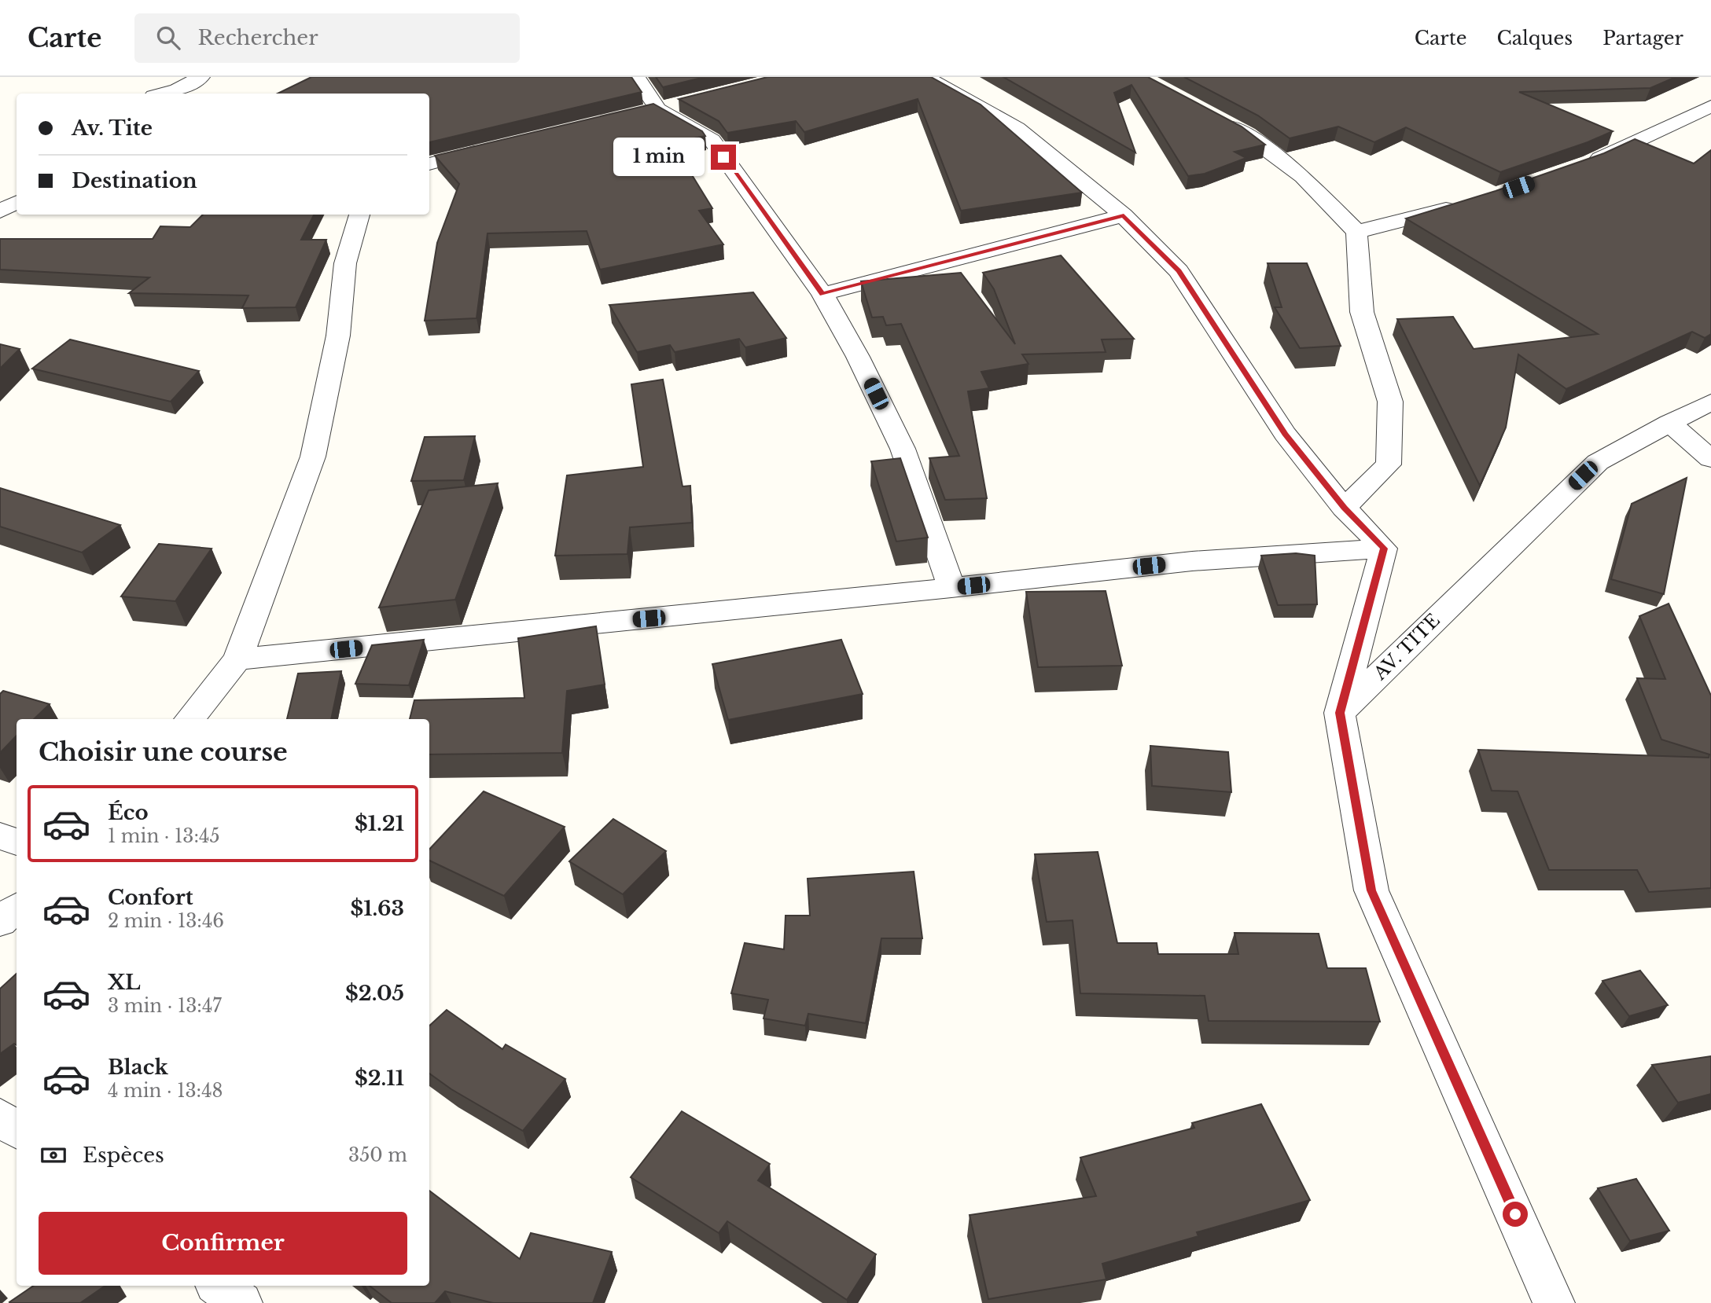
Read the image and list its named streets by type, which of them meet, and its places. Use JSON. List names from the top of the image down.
{
  "streets": {
    "street": ["AV. TITE"]
  },
  "page": {
    "header": "Carte",
    "search": "Rechercher",
    "nav": ["Carte", "Calques", "Partager"],
    "banner": ["Av. Tite", "Destination"],
    "bubble": "1 min",
    "heading": "Choisir une course",
    "list": [
      {
        "name": "Éco",
        "note": "1 min · 13:45",
        "value": "$1.21"
      },
      {
        "name": "Confort",
        "note": "2 min · 13:46",
        "value": "$1.63"
      },
      {
        "name": "XL",
        "note": "3 min · 13:47",
        "value": "$2.05"
      },
      {
        "name": "Black",
        "note": "4 min · 13:48",
        "value": "$2.11"
      }
    ],
    "pay": ["Espèces", "350 m"],
    "buttons": "Confirmer"
  }
}
